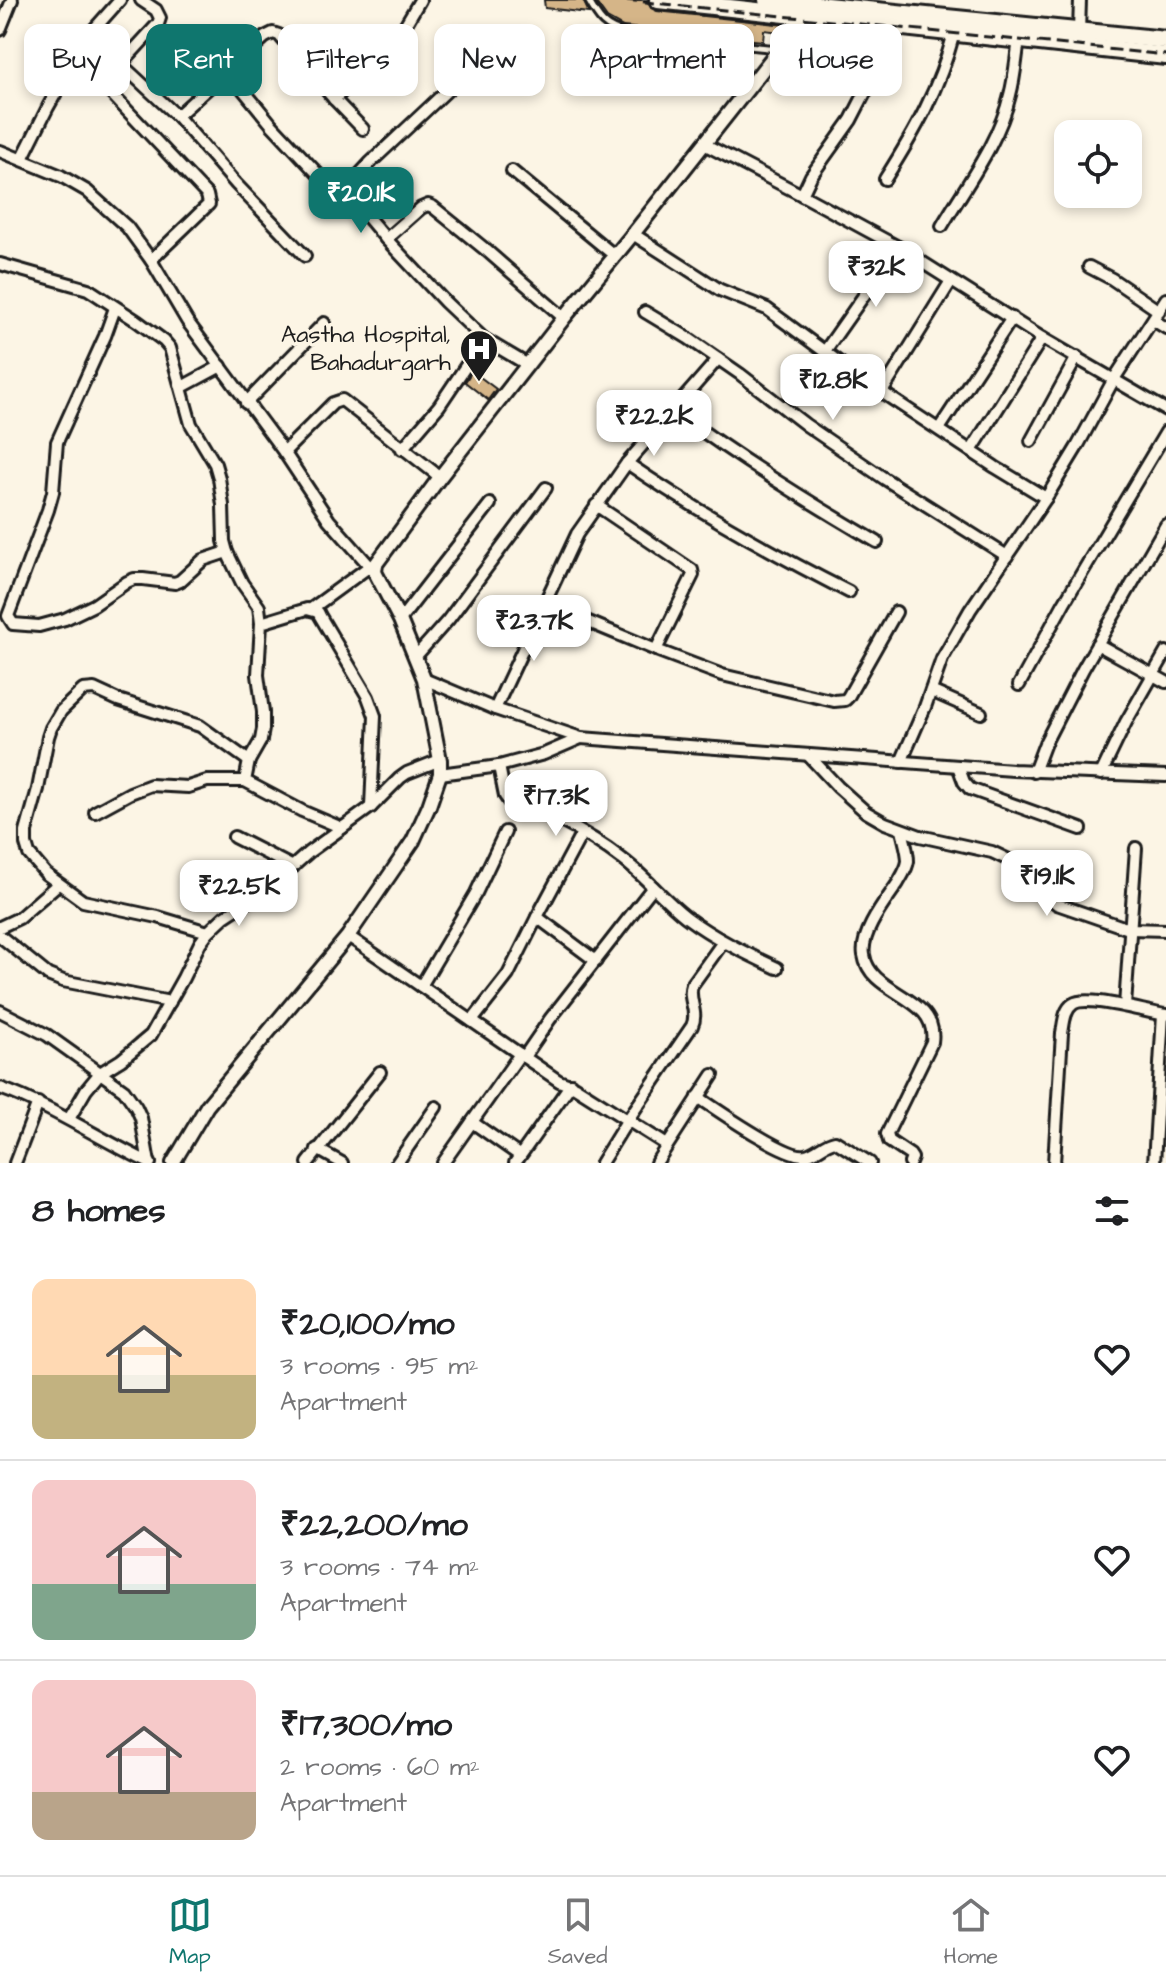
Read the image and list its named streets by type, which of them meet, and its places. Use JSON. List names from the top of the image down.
{
  "places": {
    "hospital": ["Aastha Hospital, Bahadurgarh"]
  },
  "page": {
    "chip": [
      "Buy",
      "Rent",
      "Filters",
      "New",
      "Apartment",
      "House"
    ],
    "price": [
      "₹20.1K",
      "₹32K",
      "₹12.8K",
      "₹22.2K",
      "₹23.7K",
      "₹17.3K",
      "₹19.1K",
      "₹22.5K"
    ],
    "heading": "8 homes",
    "list": [
      {
        "name": "₹20,100/mo",
        "note": "3 rooms · 95 m² · Apartment"
      },
      {
        "name": "₹22,200/mo",
        "note": "3 rooms · 74 m² · Apartment"
      },
      {
        "name": "₹17,300/mo",
        "note": "2 rooms · 60 m² · Apartment"
      }
    ],
    "tabs": ["Map", "Saved", "Home"]
  }
}
